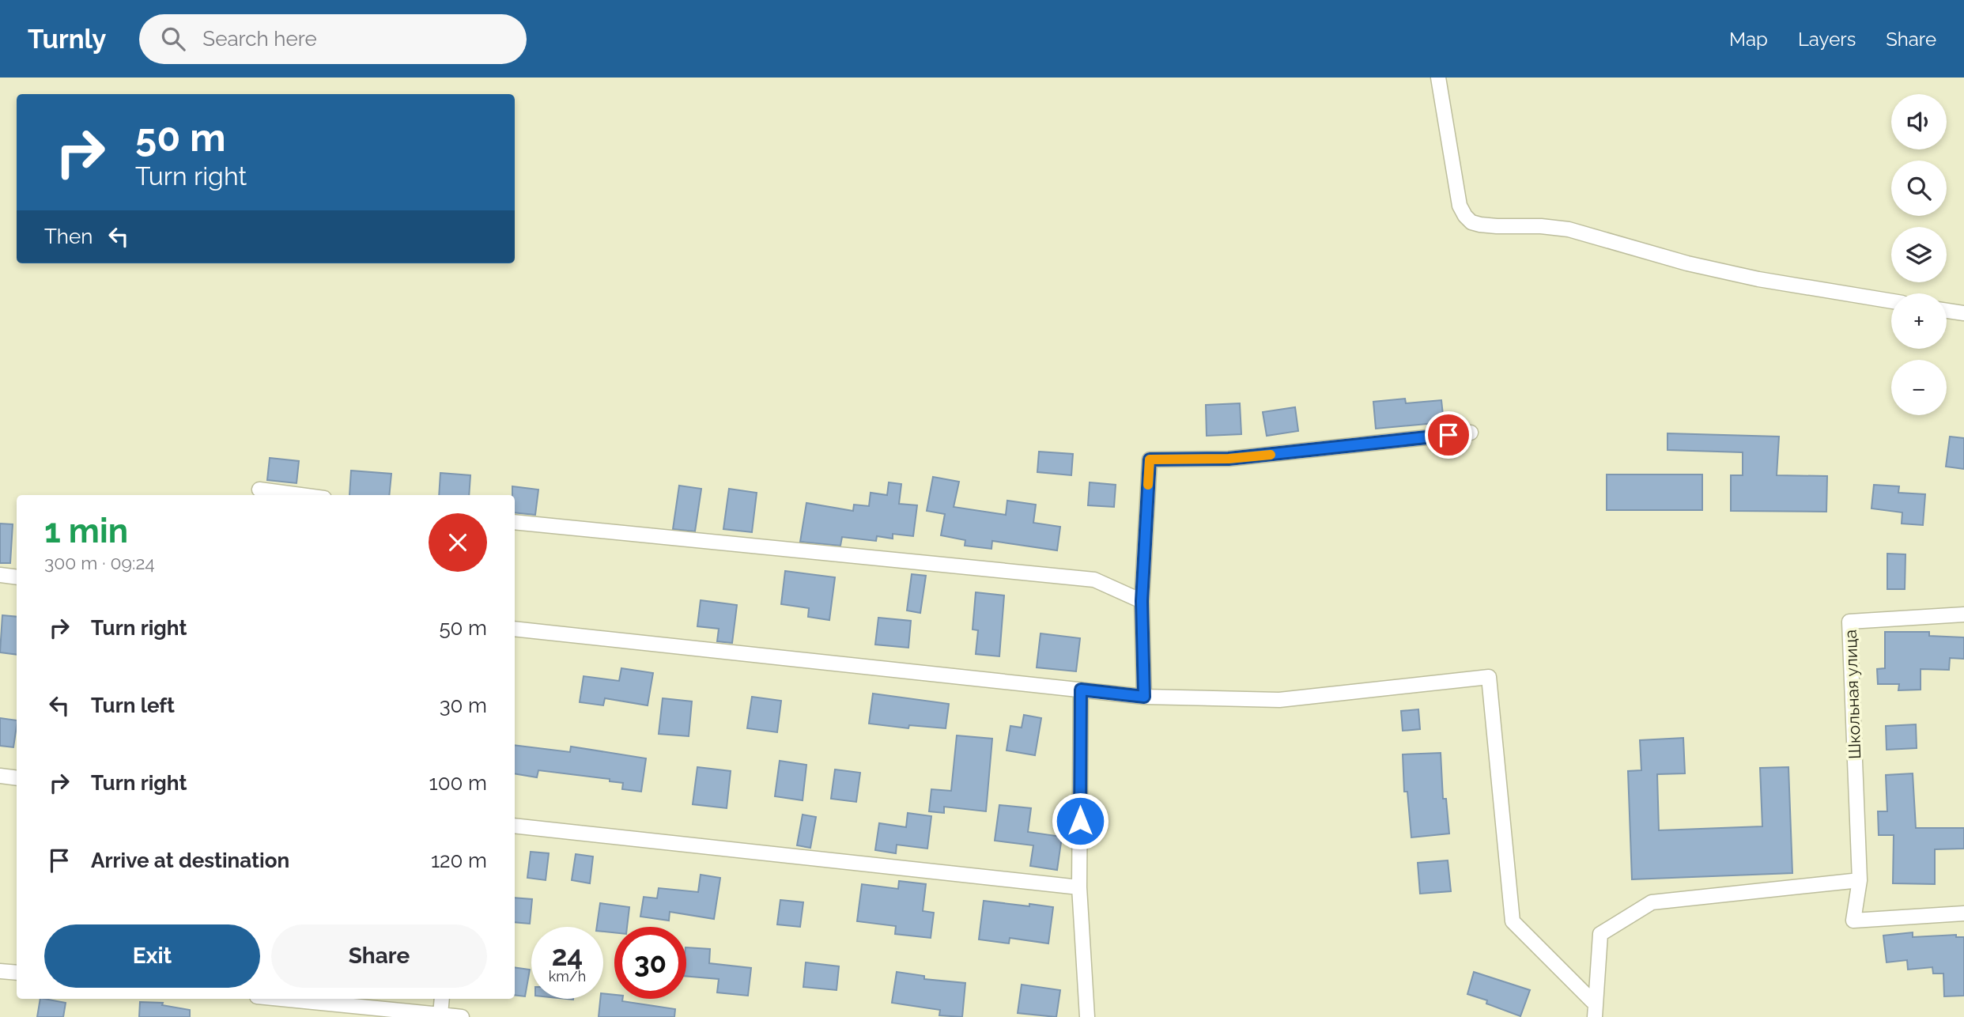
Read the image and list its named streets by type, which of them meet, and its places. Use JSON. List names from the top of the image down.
{
  "streets": {
    "street": ["Школьная улица"]
  },
  "page": {
    "header": "Turnly",
    "search": "Search here",
    "nav": ["Map", "Layers", "Share"],
    "map_buttons": ["+", "−"],
    "turn": ["50 m", "Turn right"],
    "then": "Then",
    "heading": ["1 min", "300 m · 09:24"],
    "list": [
      {
        "name": "Turn right",
        "value": "50 m"
      },
      {
        "name": "Turn left",
        "value": "30 m"
      },
      {
        "name": "Turn right",
        "value": "100 m"
      },
      {
        "name": "Arrive at destination",
        "value": "120 m"
      }
    ],
    "buttons": ["Exit", "Share"],
    "speed": "24 km/h",
    "limit": "30"
  }
}
